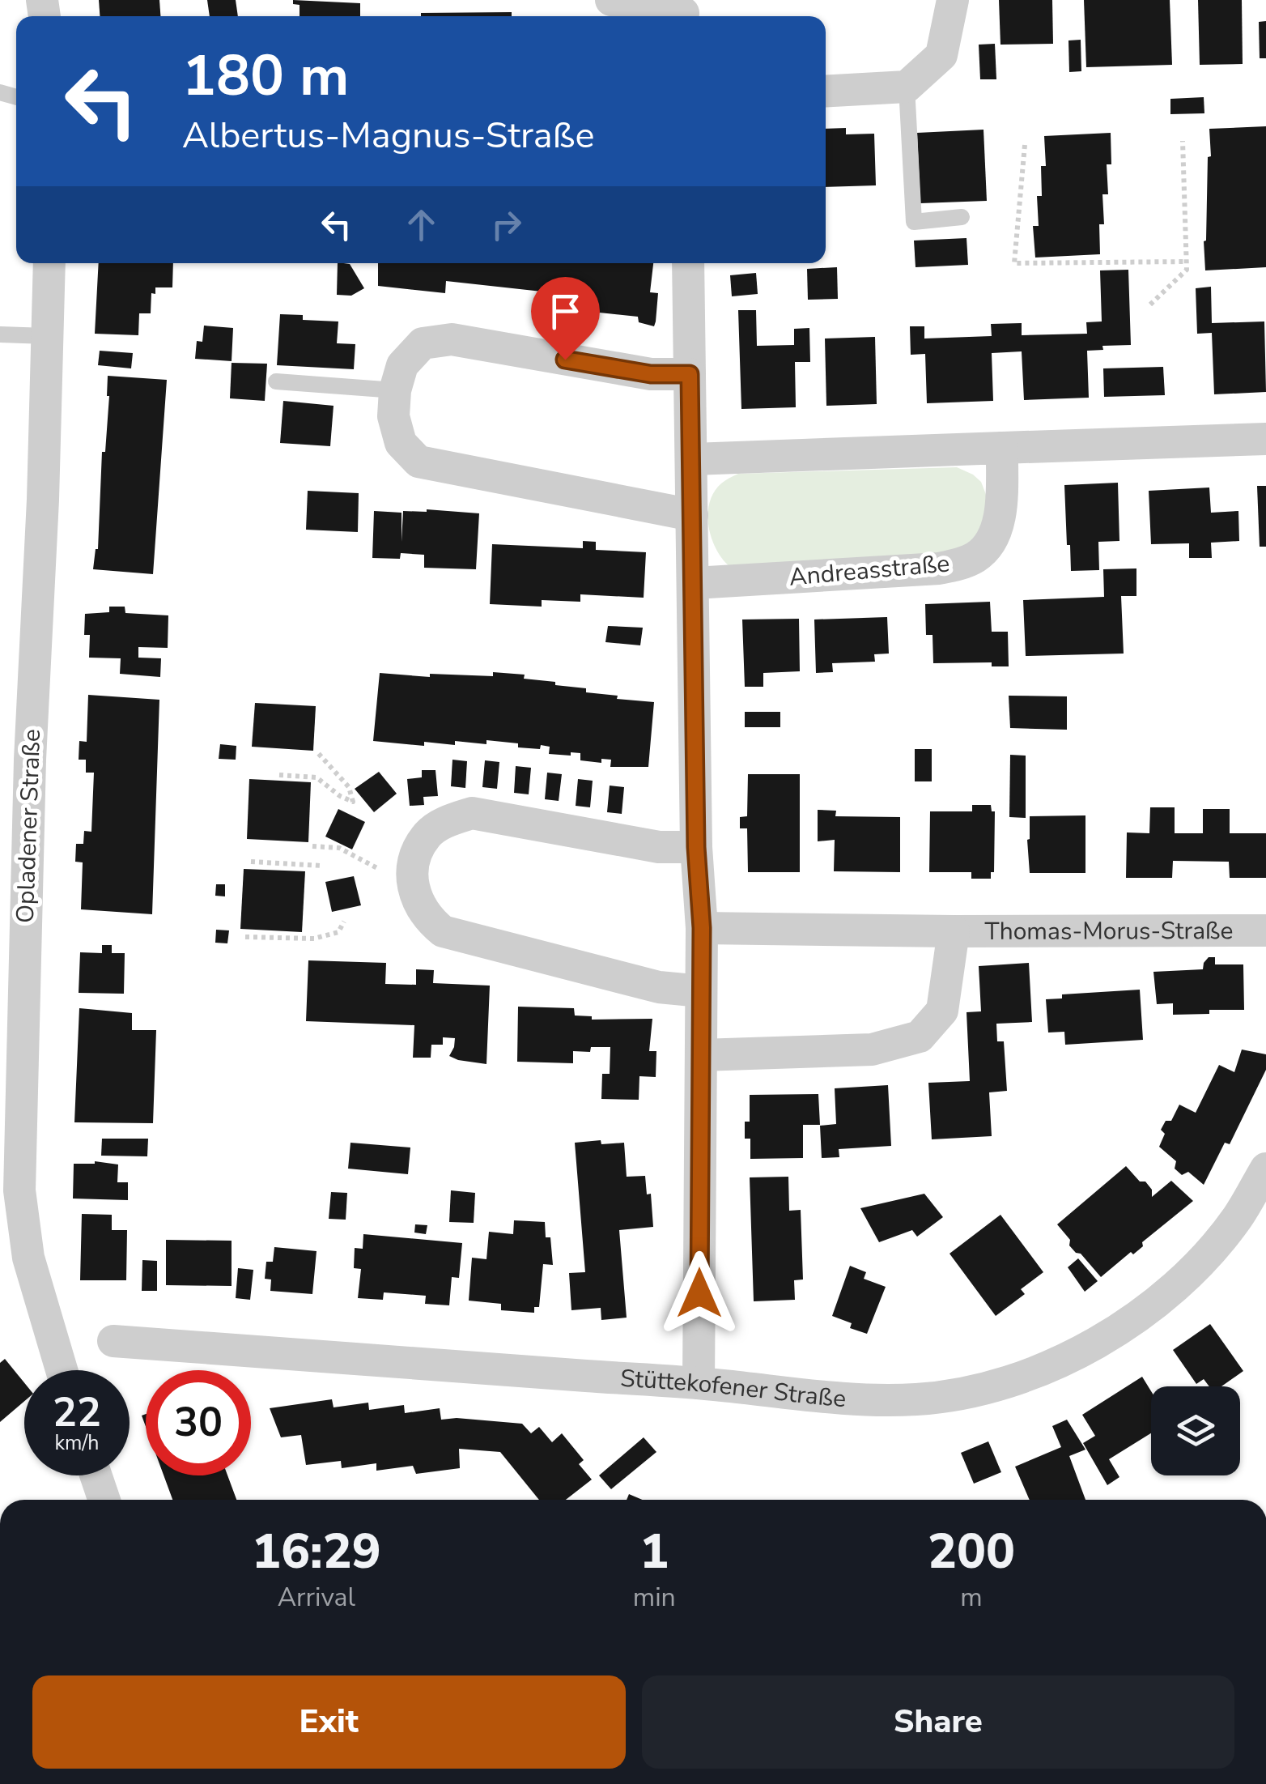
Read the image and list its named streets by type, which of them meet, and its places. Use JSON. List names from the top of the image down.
{
  "streets": {
    "street": [
      "Andreasstraße",
      "Opladener Straße",
      "Thomas-Morus-Straße",
      "Stüttekofener Straße"
    ]
  },
  "page": {
    "turn": ["180 m", "Albertus-Magnus-Straße"],
    "speed": "22 km/h",
    "limit": "30",
    "eta": [
      "16:29",
      "Arrival",
      "1",
      "min",
      "200",
      "m"
    ],
    "buttons": ["Exit", "Share"]
  }
}
